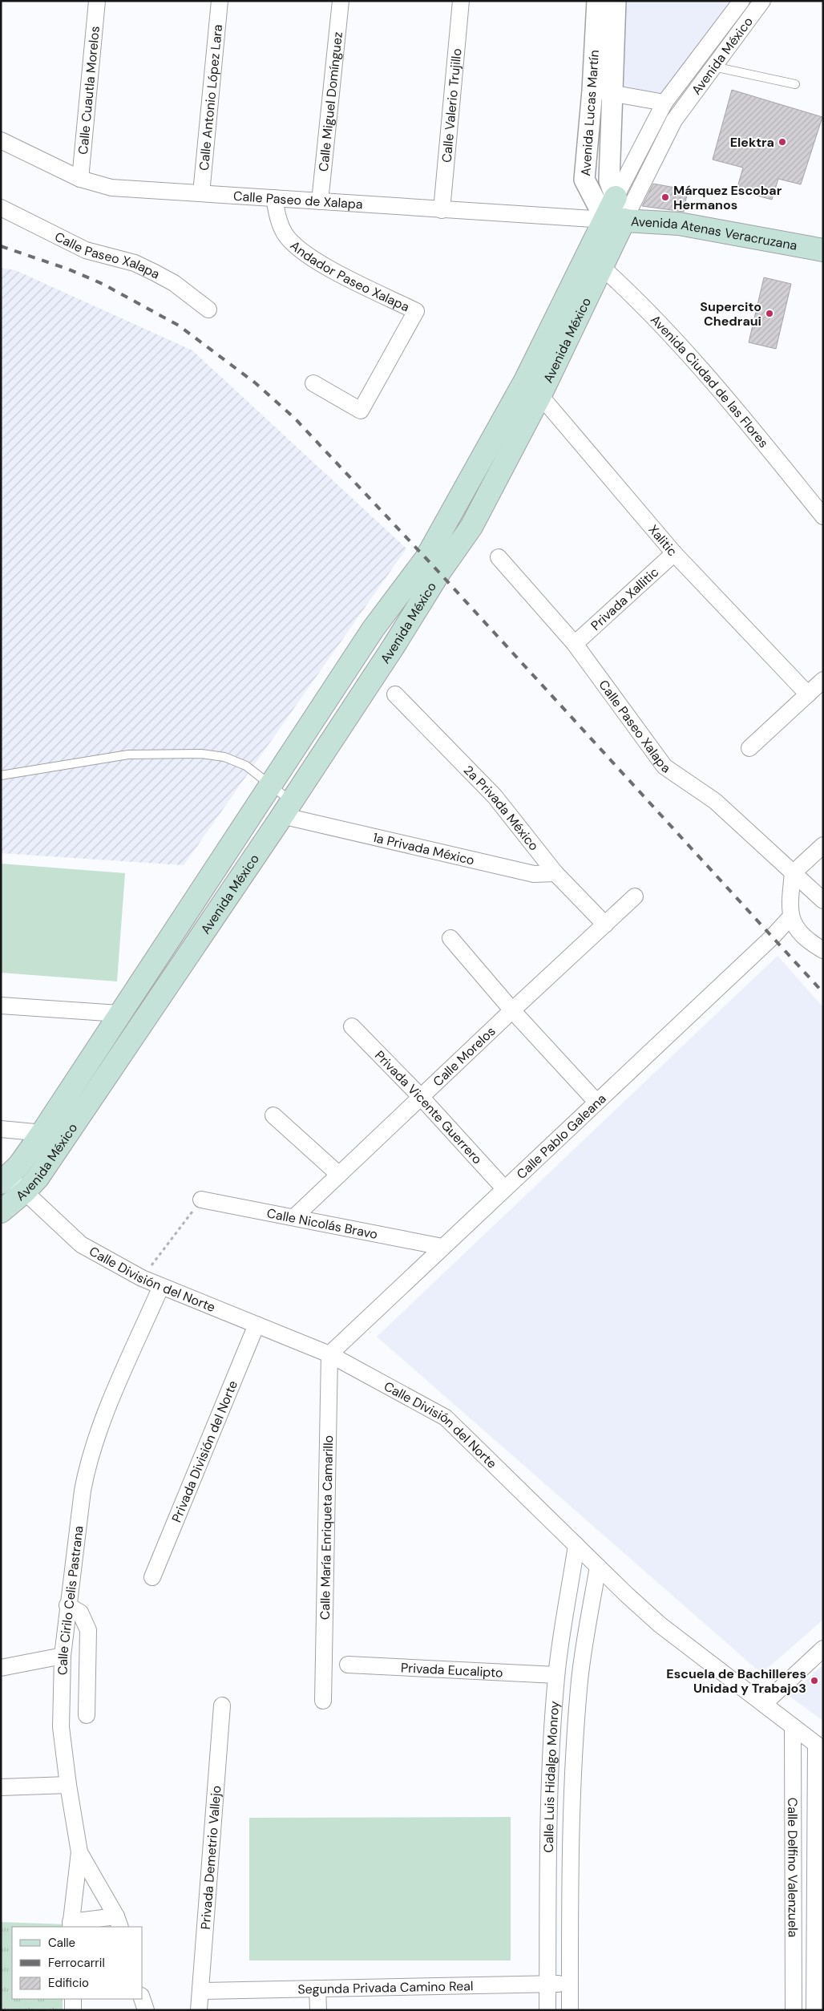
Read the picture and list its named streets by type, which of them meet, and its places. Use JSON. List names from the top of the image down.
{
  "streets": {
    "main road": ["Avenida México", "Avenida Atenas Veracruzana"],
    "street": [
      "Calle Cuautla Morelos",
      "Calle Antonio López Lara",
      "Calle Miguel Domínguez",
      "Calle Valerio Trujillo",
      "Avenida Lucas Martín",
      "Calle Paseo de Xalapa",
      "Calle Paseo Xalapa",
      "Andador Paseo Xalapa",
      "Avenida Ciudad de las Flores",
      "Xalitic",
      "Privada Xallitic",
      "2a Privada México",
      "1a Privada México",
      "Calle Morelos",
      "Privada Vicente Guerrero",
      "Calle Pablo Galeana",
      "Calle Nicolás Bravo",
      "Calle División del Norte",
      "Privada División del Norte",
      "Calle María Enriqueta Camarillo",
      "Calle Cirilo Celis Pastrana",
      "Privada Eucalipto",
      "Calle Luis Hidalgo Monroy",
      "Privada Demetrio Vallejo",
      "Calle Delfino Valenzuela",
      "Segunda Privada Camino Real"
    ]
  },
  "crossings": [
    ["Avenida México", "Avenida Lucas Martín"],
    ["Avenida México", "Calle Paseo de Xalapa"],
    ["Avenida México", "Avenida Atenas Veracruzana"],
    ["Avenida México", "Avenida Ciudad de las Flores"],
    ["Avenida México", "Xalitic"],
    ["Avenida México", "1a Privada México"],
    ["Avenida México", "Calle División del Norte"],
    ["Calle Cuautla Morelos", "Calle Paseo de Xalapa"],
    ["Calle Antonio López Lara", "Calle Paseo de Xalapa"],
    ["Calle Miguel Domínguez", "Calle Paseo de Xalapa"],
    ["Calle Valerio Trujillo", "Calle Paseo de Xalapa"],
    ["Avenida Lucas Martín", "Calle Paseo de Xalapa"],
    ["Avenida Lucas Martín", "Avenida Atenas Veracruzana"],
    ["Calle Paseo de Xalapa", "Avenida Atenas Veracruzana"],
    ["Calle Paseo de Xalapa", "Andador Paseo Xalapa"],
    ["Calle Paseo Xalapa", "Privada Xallitic"],
    ["Xalitic", "Privada Xallitic"],
    ["2a Privada México", "1a Privada México"],
    ["2a Privada México", "Calle Morelos"],
    ["Calle Morelos", "Privada Vicente Guerrero"],
    ["Calle Morelos", "Calle Nicolás Bravo"],
    ["Privada Vicente Guerrero", "Calle Pablo Galeana"],
    ["Calle Pablo Galeana", "Calle Nicolás Bravo"],
    ["Calle Pablo Galeana", "Calle División del Norte"],
    ["Calle Pablo Galeana", "Calle María Enriqueta Camarillo"],
    ["Calle División del Norte", "Privada División del Norte"],
    ["Calle División del Norte", "Calle María Enriqueta Camarillo"],
    ["Calle División del Norte", "Calle Cirilo Celis Pastrana"],
    ["Calle División del Norte", "Calle Luis Hidalgo Monroy"],
    ["Calle División del Norte", "Calle Delfino Valenzuela"],
    ["Privada Eucalipto", "Calle Luis Hidalgo Monroy"],
    ["Calle Luis Hidalgo Monroy", "Segunda Privada Camino Real"],
    ["Privada Demetrio Vallejo", "Segunda Privada Camino Real"]
  ],
  "places": [
    "Elektra",
    "Márquez Escobar Hermanos",
    "Supercito Chedraui",
    "Escuela de Bachilleres Unidad y Trabajo3"
  ],
  "legend": ["Calle", "Ferrocarril", "Edificio"]
}
